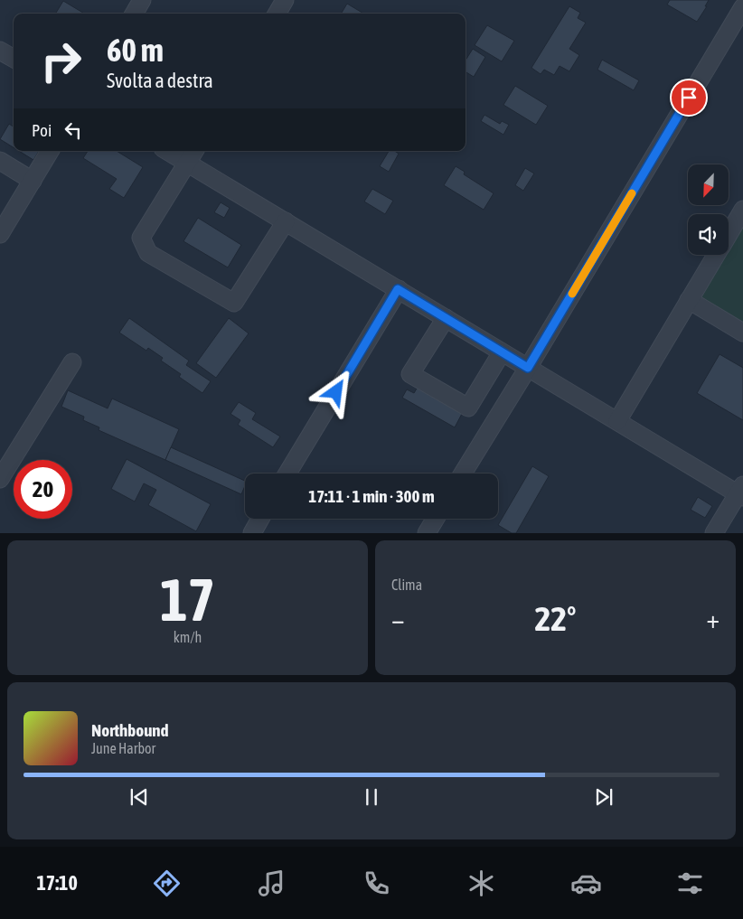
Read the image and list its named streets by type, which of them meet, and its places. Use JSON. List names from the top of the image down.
{
  "north": "bottom left",
  "page": {
    "turn": ["60 m", "Svolta a destra"],
    "then": "Poi",
    "limit": "20",
    "trip": "17:11 · 1 min · 300 m",
    "tile": [
      ["17", "km/h"],
      "Clima"
    ],
    "heat": ["−", "22°", "+"],
    "song": ["Northbound", "June Harbor"],
    "tabs": "17:10"
  }
}
